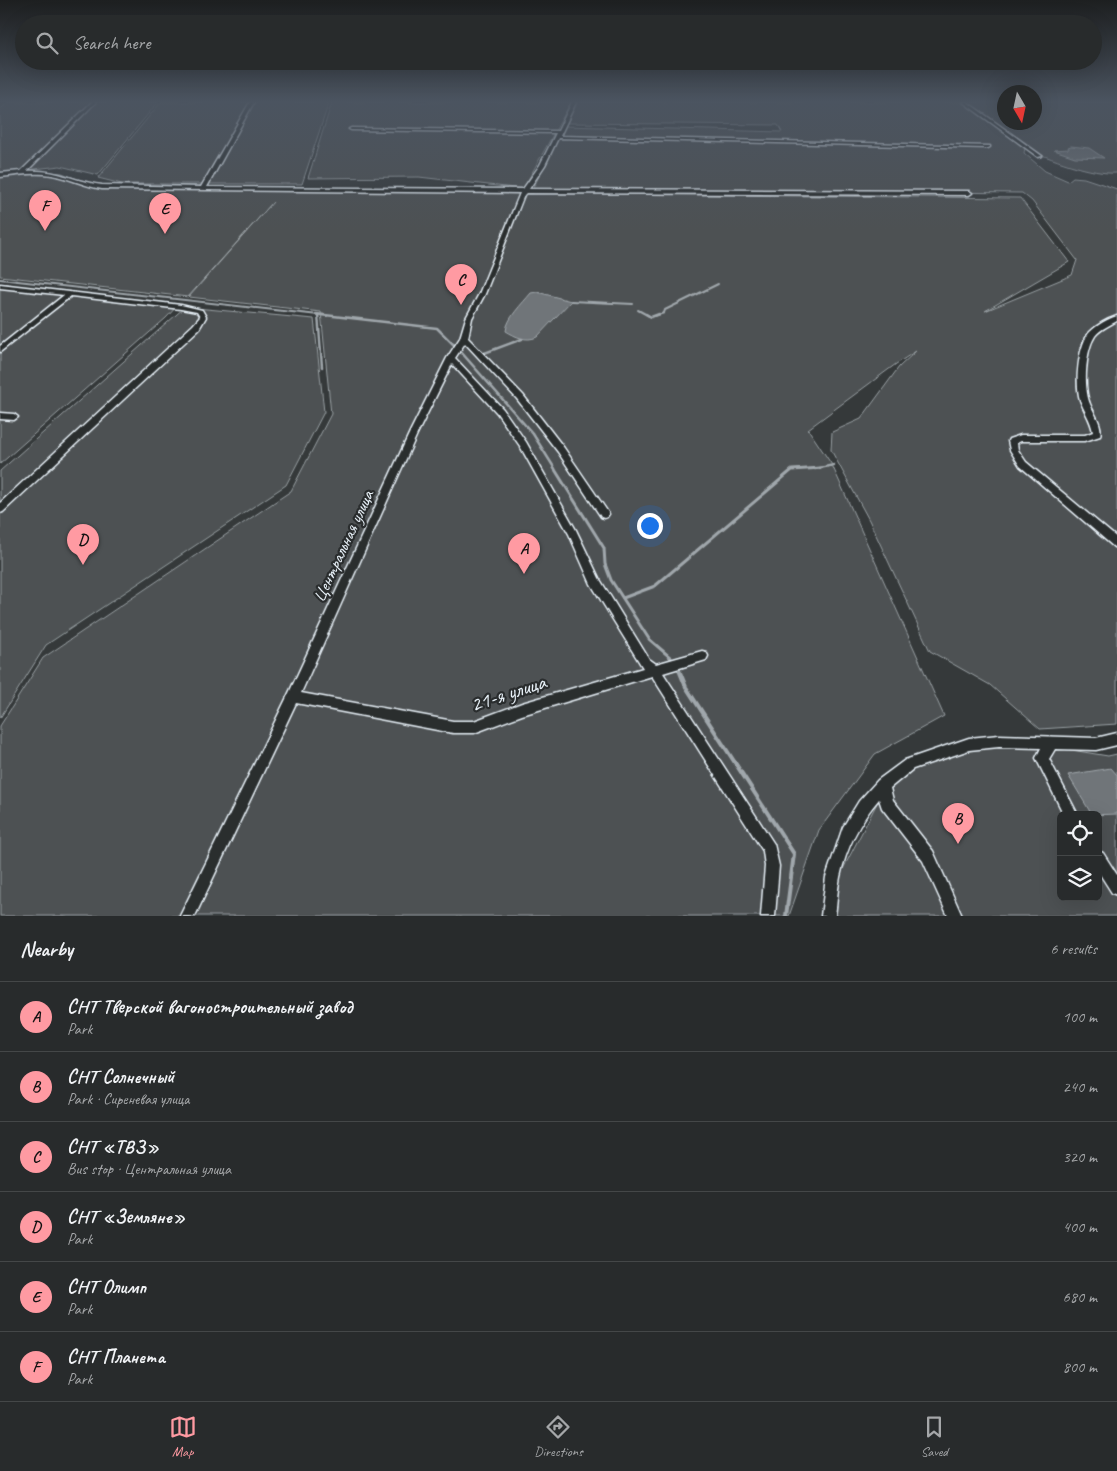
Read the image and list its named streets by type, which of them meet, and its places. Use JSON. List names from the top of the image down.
{
  "streets": {
    "street": ["Центральная улица", "21-я улица"]
  },
  "crossings": [
    ["Центральная улица", "21-я улица"]
  ],
  "north": "bottom",
  "page": {
    "search": "Search here",
    "pins": [
      "F",
      "E",
      "C",
      "D",
      "A",
      "B"
    ],
    "heading": ["Nearby", "6 results"],
    "list": [
      {
        "mark": "A",
        "name": "СНТ Тверской вагоностроительный завод",
        "note": "Park",
        "value": "100 m"
      },
      {
        "mark": "B",
        "name": "СНТ Солнечный",
        "note": "Park · Сиреневая улица",
        "value": "240 m"
      },
      {
        "mark": "C",
        "name": "СНТ «ТВЗ»",
        "note": "Bus stop · Центральная улица",
        "value": "320 m"
      },
      {
        "mark": "D",
        "name": "СНТ «Земляне»",
        "note": "Park",
        "value": "400 m"
      },
      {
        "mark": "E",
        "name": "СНТ Олимп",
        "note": "Park",
        "value": "680 m"
      },
      {
        "mark": "F",
        "name": "СНТ Планета",
        "note": "Park",
        "value": "800 m"
      }
    ],
    "nav": ["Map", "Directions", "Saved"]
  }
}
